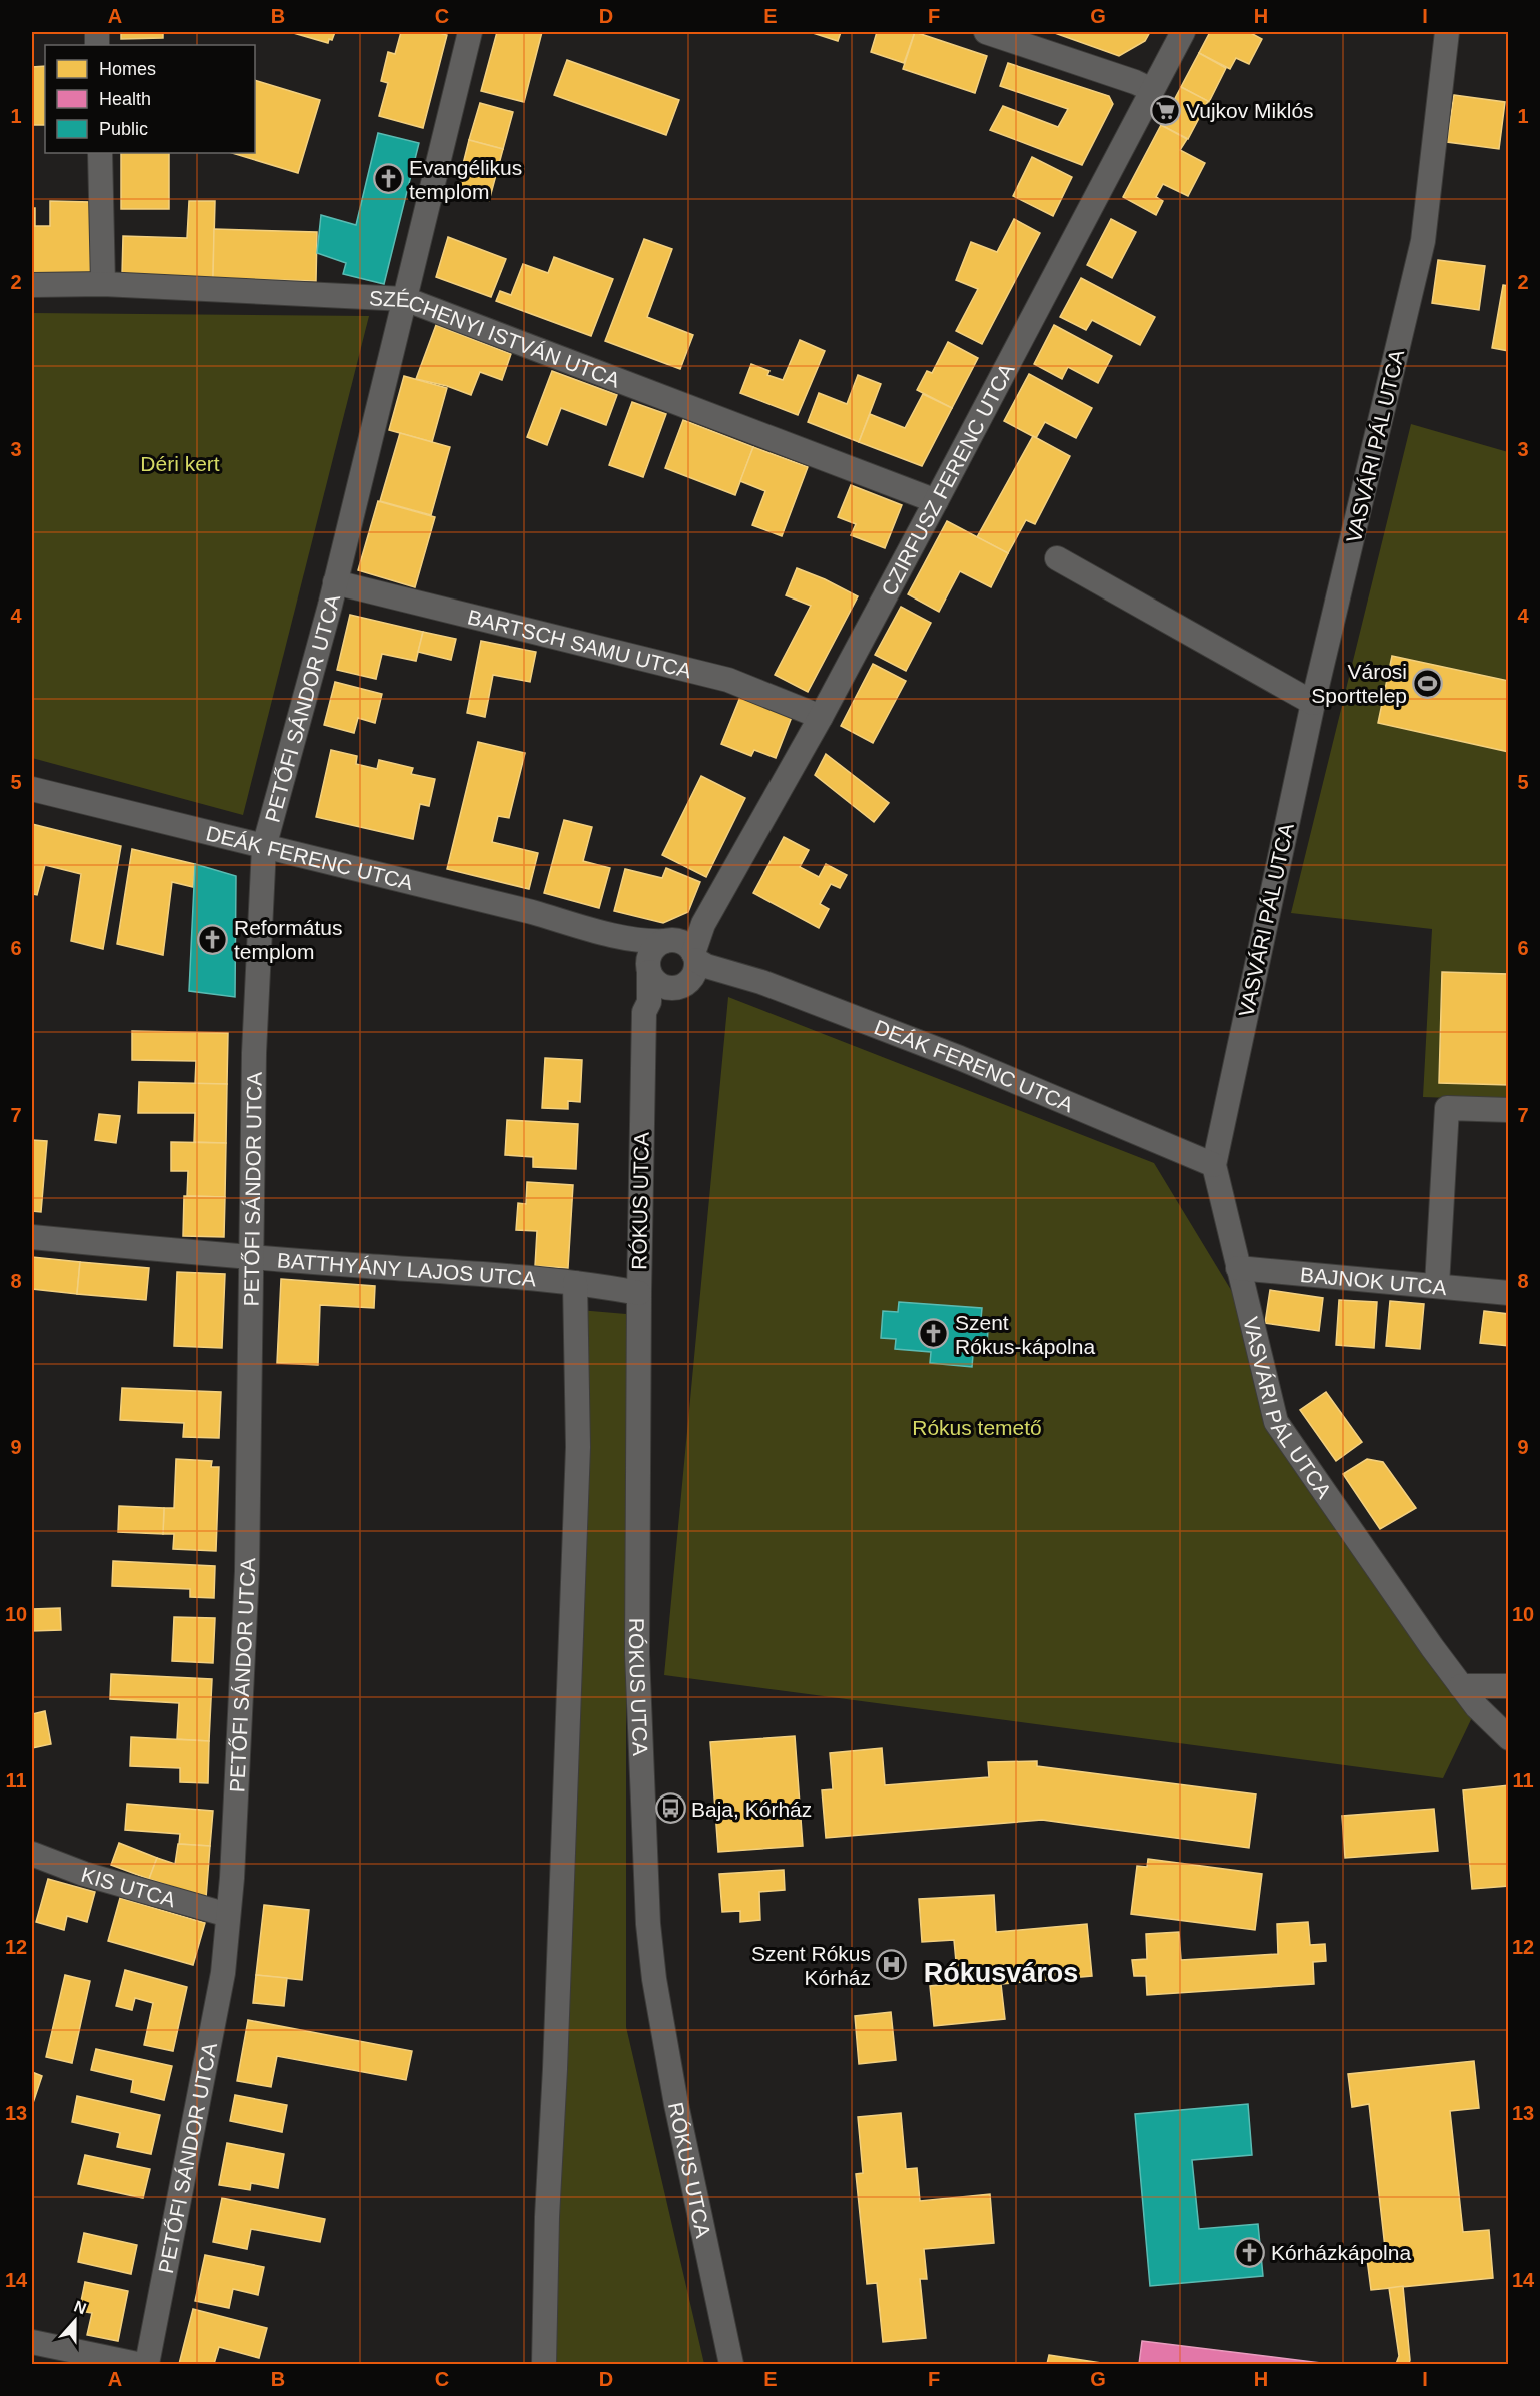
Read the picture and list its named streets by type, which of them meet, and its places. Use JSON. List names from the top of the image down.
{
  "streets": {
    "street": [
      "SZÉCHENYI ISTVÁN UTCA",
      "VASVÁRI PÁL UTCA",
      "CZIRFUSZ FERENC UTCA",
      "BARTSCH SAMU UTCA",
      "PETŐFI SÁNDOR UTCA",
      "DEÁK FERENC UTCA",
      "RÓKUS UTCA",
      "BATTHYÁNY LAJOS UTCA",
      "BAJNOK UTCA",
      "KIS UTCA"
    ]
  },
  "crossings": [
    ["SZÉCHENYI ISTVÁN UTCA", "CZIRFUSZ FERENC UTCA"],
    ["SZÉCHENYI ISTVÁN UTCA", "PETŐFI SÁNDOR UTCA"],
    ["VASVÁRI PÁL UTCA", "DEÁK FERENC UTCA"],
    ["VASVÁRI PÁL UTCA", "BAJNOK UTCA"],
    ["CZIRFUSZ FERENC UTCA", "BARTSCH SAMU UTCA"],
    ["CZIRFUSZ FERENC UTCA", "DEÁK FERENC UTCA"],
    ["BARTSCH SAMU UTCA", "PETŐFI SÁNDOR UTCA"],
    ["PETŐFI SÁNDOR UTCA", "DEÁK FERENC UTCA"],
    ["PETŐFI SÁNDOR UTCA", "BATTHYÁNY LAJOS UTCA"],
    ["PETŐFI SÁNDOR UTCA", "KIS UTCA"],
    ["RÓKUS UTCA", "BATTHYÁNY LAJOS UTCA"]
  ],
  "districts": ["Rókusváros"],
  "parks": ["Déri kert", "Rókus temető"],
  "places": {
    "supermarket": ["Vujkov Miklós"],
    "church": [
      "Evangélikus templom",
      "Református templom",
      "Szent Rókus-kápolna",
      "Kórházkápolna"
    ],
    "sports": ["Városi Sporttelep"],
    "bus stop": ["Baja, Kórház"],
    "hospital": ["Szent Rókus Kórház"]
  },
  "legend": ["Homes", "Health", "Public"],
  "north": "top",
  "grid": {
    "columns": [
      "A",
      "B",
      "C",
      "D",
      "E",
      "F",
      "G",
      "H",
      "I"
    ],
    "rows": [
      "1",
      "2",
      "3",
      "4",
      "5",
      "6",
      "7",
      "8",
      "9",
      "10",
      "11",
      "12",
      "13",
      "14"
    ]
  }
}
